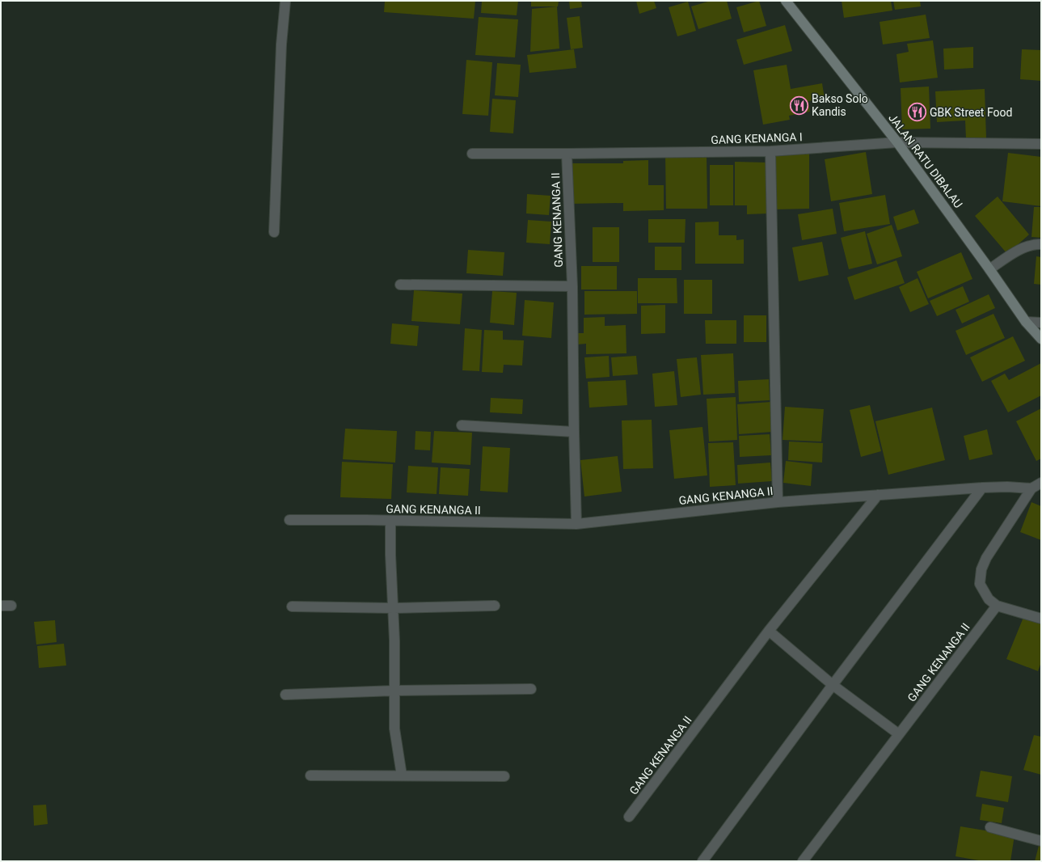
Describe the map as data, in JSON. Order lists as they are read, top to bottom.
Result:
{
  "streets": {
    "main road": ["JALAN RATU DIBALAU"],
    "street": ["GANG KENANGA I", "GANG KENANGA II"]
  },
  "crossings": [
    ["GANG KENANGA I", "JALAN RATU DIBALAU"],
    ["GANG KENANGA I", "GANG KENANGA II"]
  ],
  "places": {
    "restaurant": ["Bakso Solo Kandis", "GBK Street Food"]
  }
}
